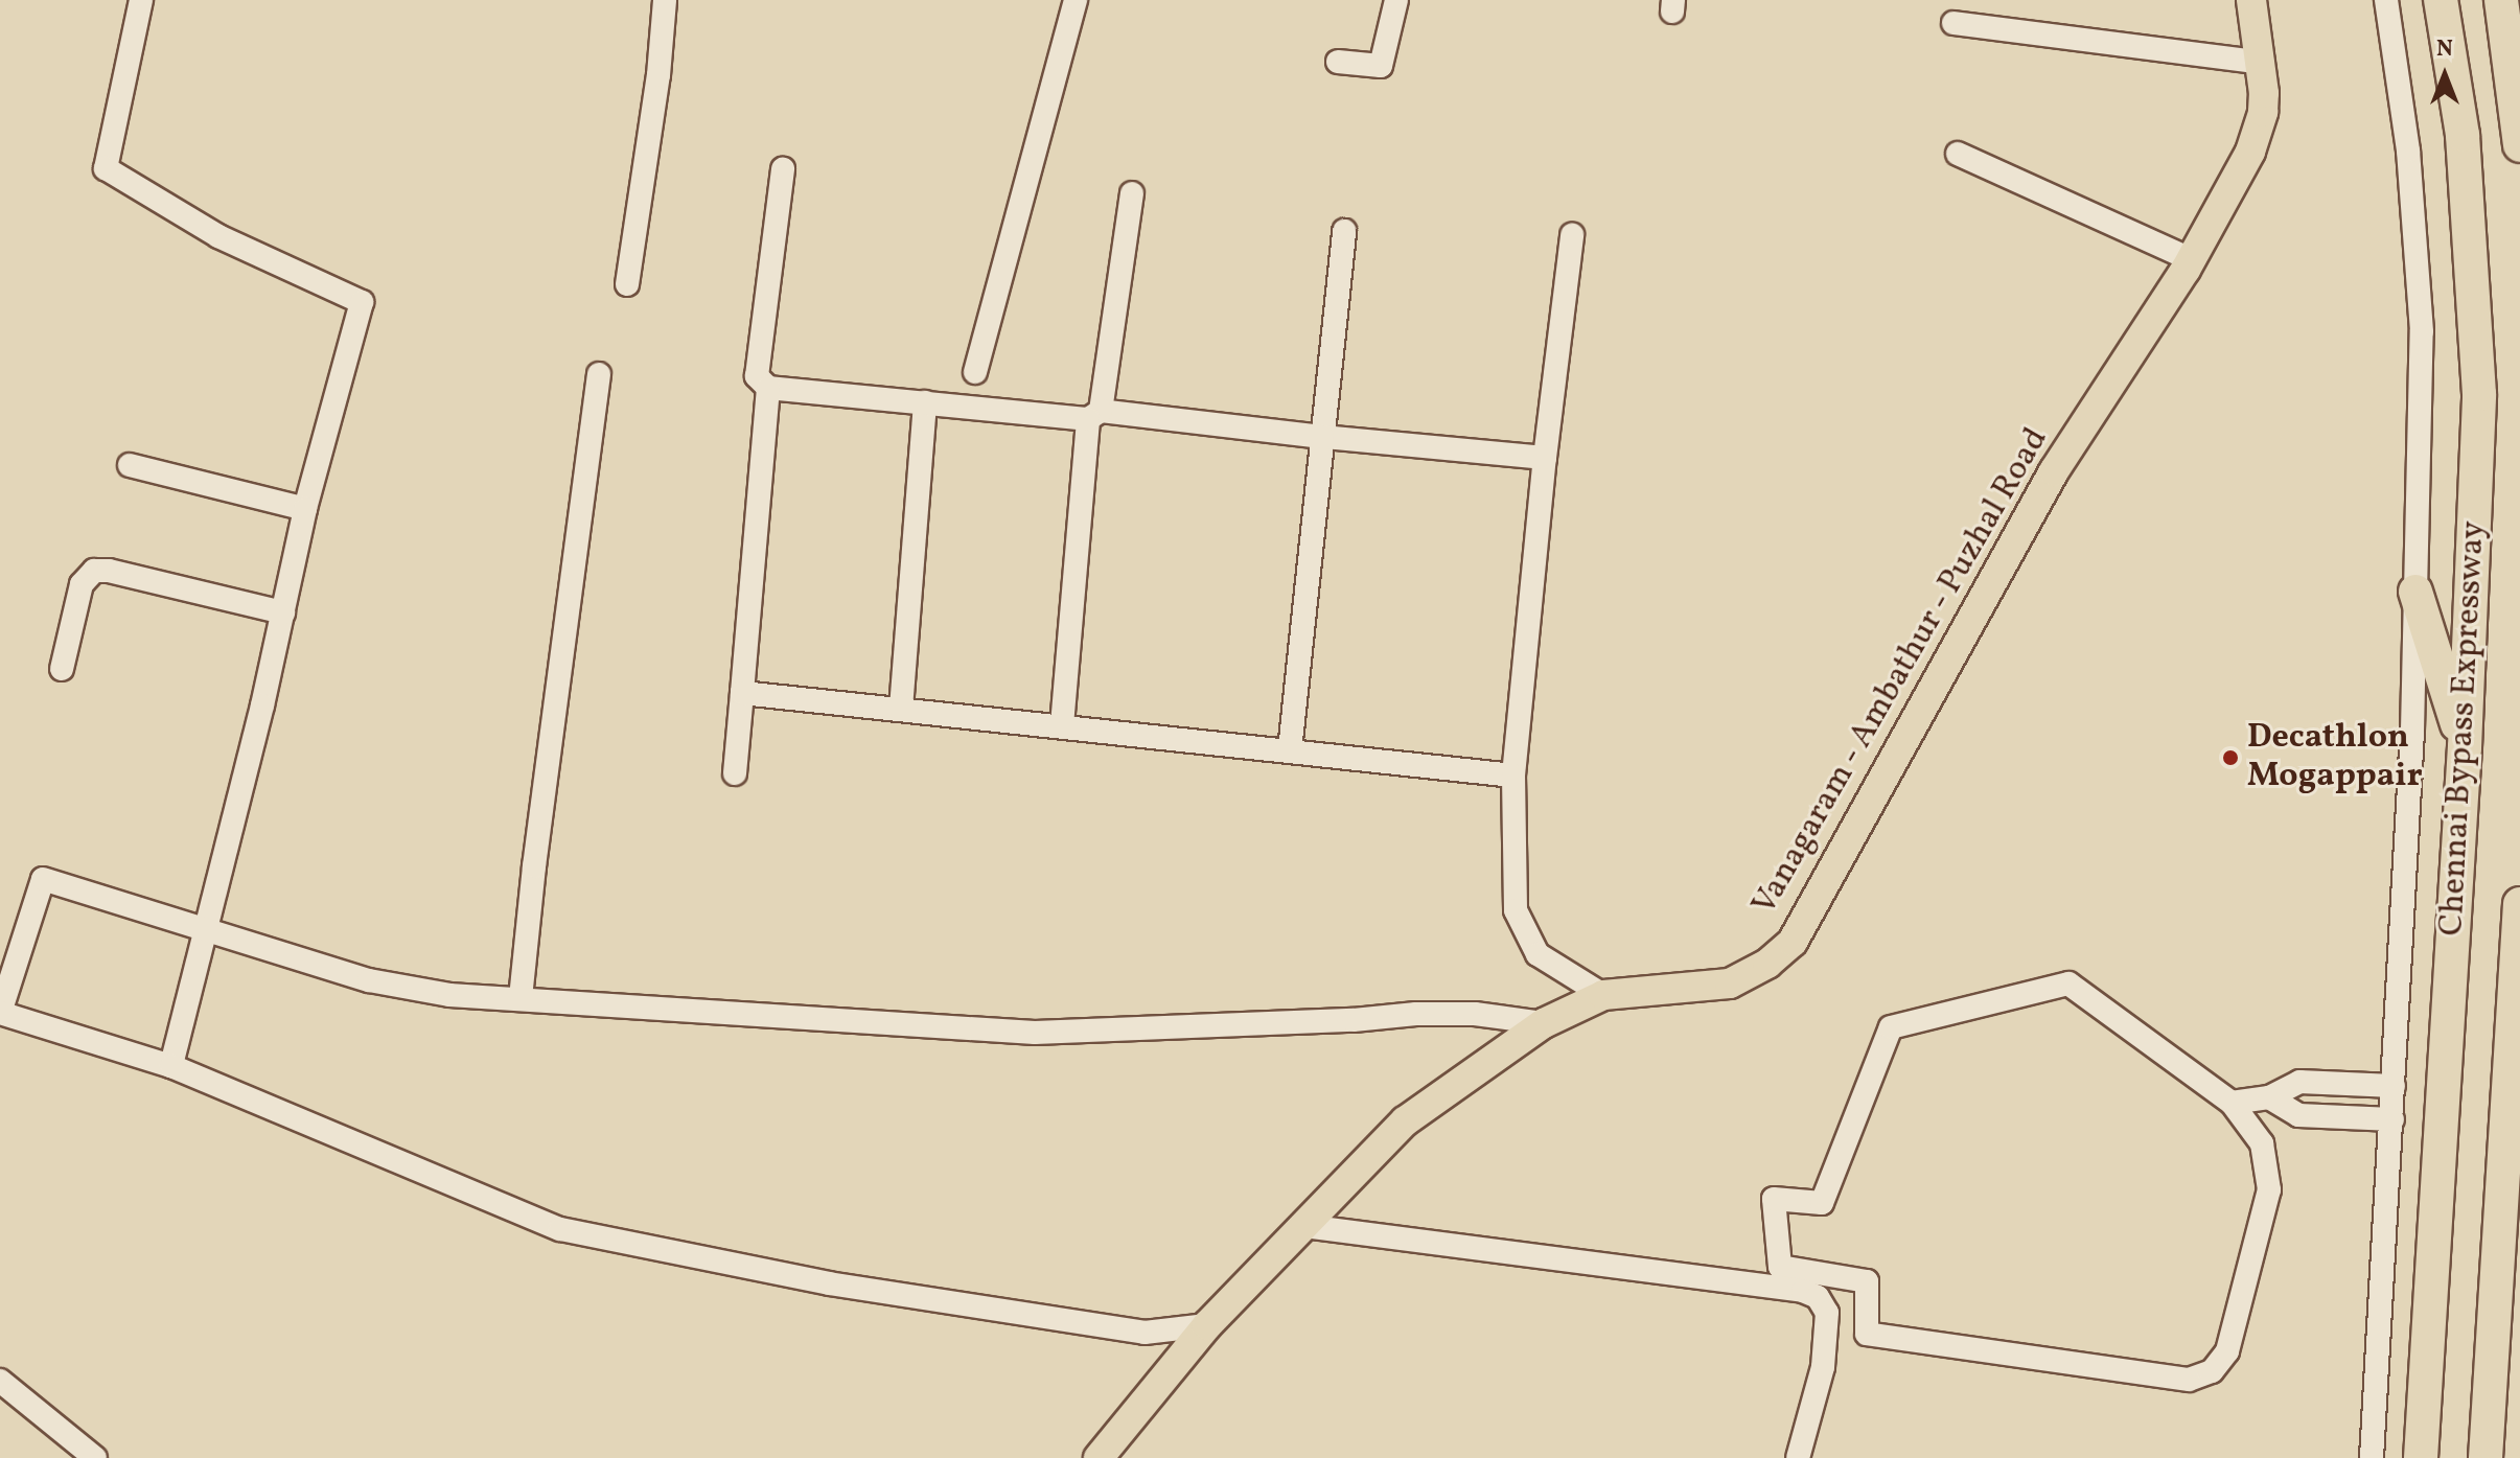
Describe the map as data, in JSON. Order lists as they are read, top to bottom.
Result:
{
  "streets": {
    "highway": ["Chennai Bypass Expressway"],
    "main road": ["Vanagaram - Ambathur - Puzhal Road"]
  },
  "places": ["Decathlon Mogappair"],
  "north": "top"
}
